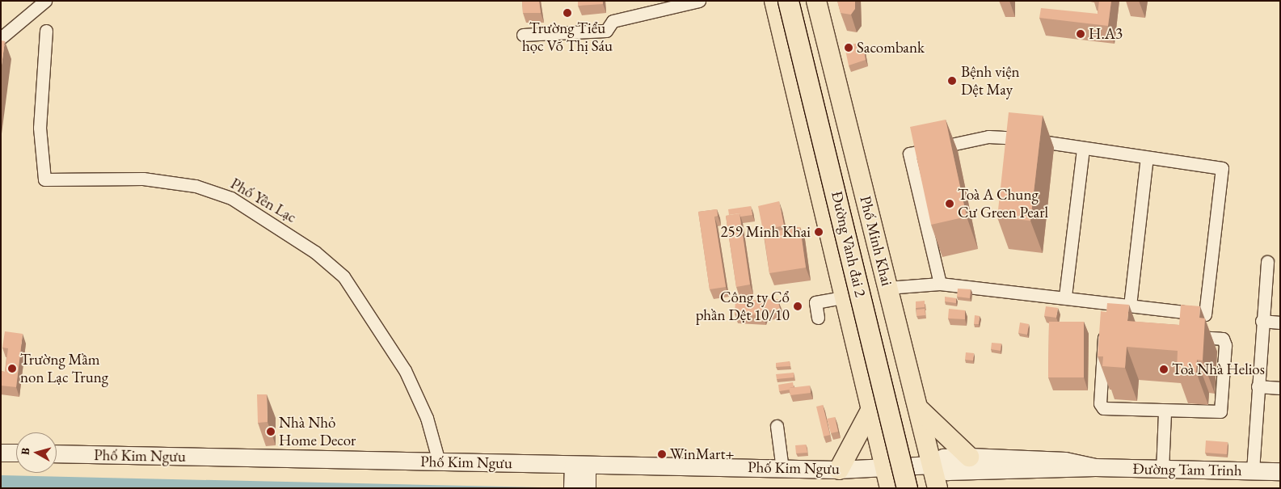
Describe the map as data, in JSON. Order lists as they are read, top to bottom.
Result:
{
  "streets": {
    "highway": ["Đường Vành đai 2"],
    "main road": ["Phố Minh Khai", "Phố Kim Ngưu", "Đường Tam Trinh"],
    "street": ["Phố Yên Lạc"]
  },
  "crossings": [
    ["Phố Yên Lạc", "Phố Kim Ngưu"],
    ["Phố Minh Khai", "Đường Vành đai 2"],
    ["Phố Minh Khai", "Đường Tam Trinh"],
    ["Đường Vành đai 2", "Đường Tam Trinh"],
    ["Phố Kim Ngưu", "Đường Tam Trinh"]
  ],
  "places": [
    "Trường Tiểu học Võ Thị Sáu",
    "H.A3",
    "Sacombank",
    "Bệnh viện Dệt May",
    "Toà A Chung Cư Green Pearl",
    "259 Minh Khai",
    "Công ty Cổ phần Dệt 10/10",
    "Trường Mầm non Lạc Trung",
    "Toà Nhà Helios",
    "Nhà Nhỏ Home Decor",
    "WinMart+"
  ],
  "north": "left"
}
